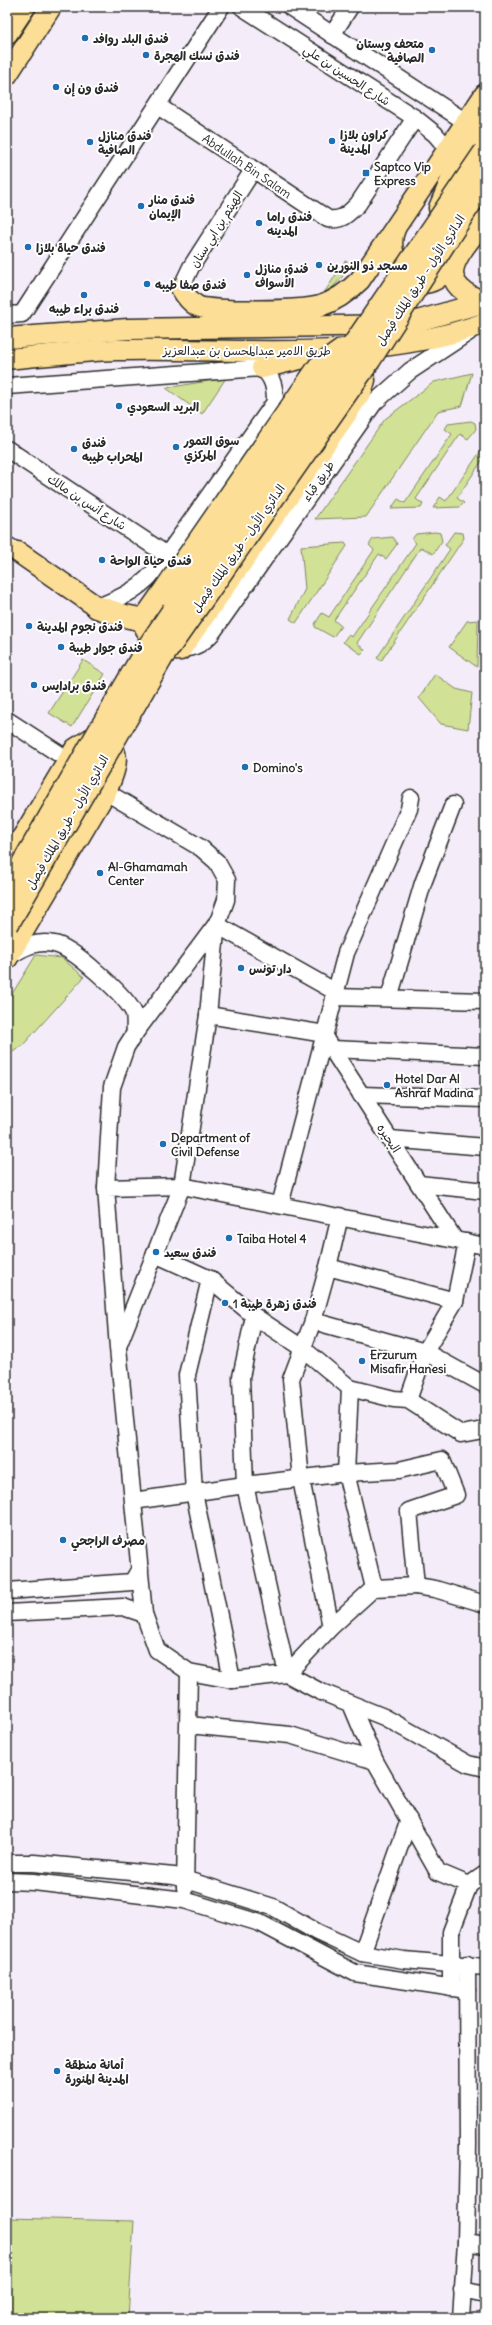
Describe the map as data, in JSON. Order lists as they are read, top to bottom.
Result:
{
  "streets": {
    "highway": ["الدائري الأول - طريق الملك فيصل"],
    "main road": ["طريق الامير عبدالمحسن بن عبدالعزيز"],
    "street": [
      "شارع الحسين بن علي",
      "Abdullah Bin Salam",
      "الهيثم بن ابي سنان",
      "طريق قباء",
      "شارع أنس بن مالك",
      "البحيره"
    ]
  },
  "crossings": [
    ["شارع الحسين بن علي", "Abdullah Bin Salam"],
    ["Abdullah Bin Salam", "الهيثم بن ابي سنان"],
    ["طريق الامير عبدالمحسن بن عبدالعزيز", "طريق قباء"]
  ],
  "places": {
    "other": [
      "فندق البلد روافد",
      "متحف وبستان الصافية",
      "فندق نسك الهجرة",
      "فندق ون إن",
      "كراون بلازا المدينة",
      "فندق منازل الصافية",
      "فندق منار الإيمان",
      "فندق راما المدينه",
      "فندق حیاة بلازا",
      "مسجد ذو النورين",
      "فندق منازل الأسواف",
      "فندق صفا طيبه",
      "فندق براء طيبه",
      "البريد السعودي",
      "سوق التمور المركزي",
      "فندق المحراب طيبه",
      "فندق حياة الواحة",
      "فندق نجوم المدينة",
      "فندق جوار طيبة",
      "فندق برادايس",
      "Domino's",
      "Al-Ghamamah Center",
      "دار تونس",
      "Hotel Dar Al Ashraf Madina",
      "Department of Civil Defense",
      "Taiba Hotel 4",
      "فندق سعيد",
      "فندق زهرة طيبة 1",
      "Erzurum Misafir Hanesi",
      "مصرف الراجحي",
      "أمانة منطقة المدينة المنورة"
    ],
    "transit": ["Saptco Vip Express"]
  }
}
